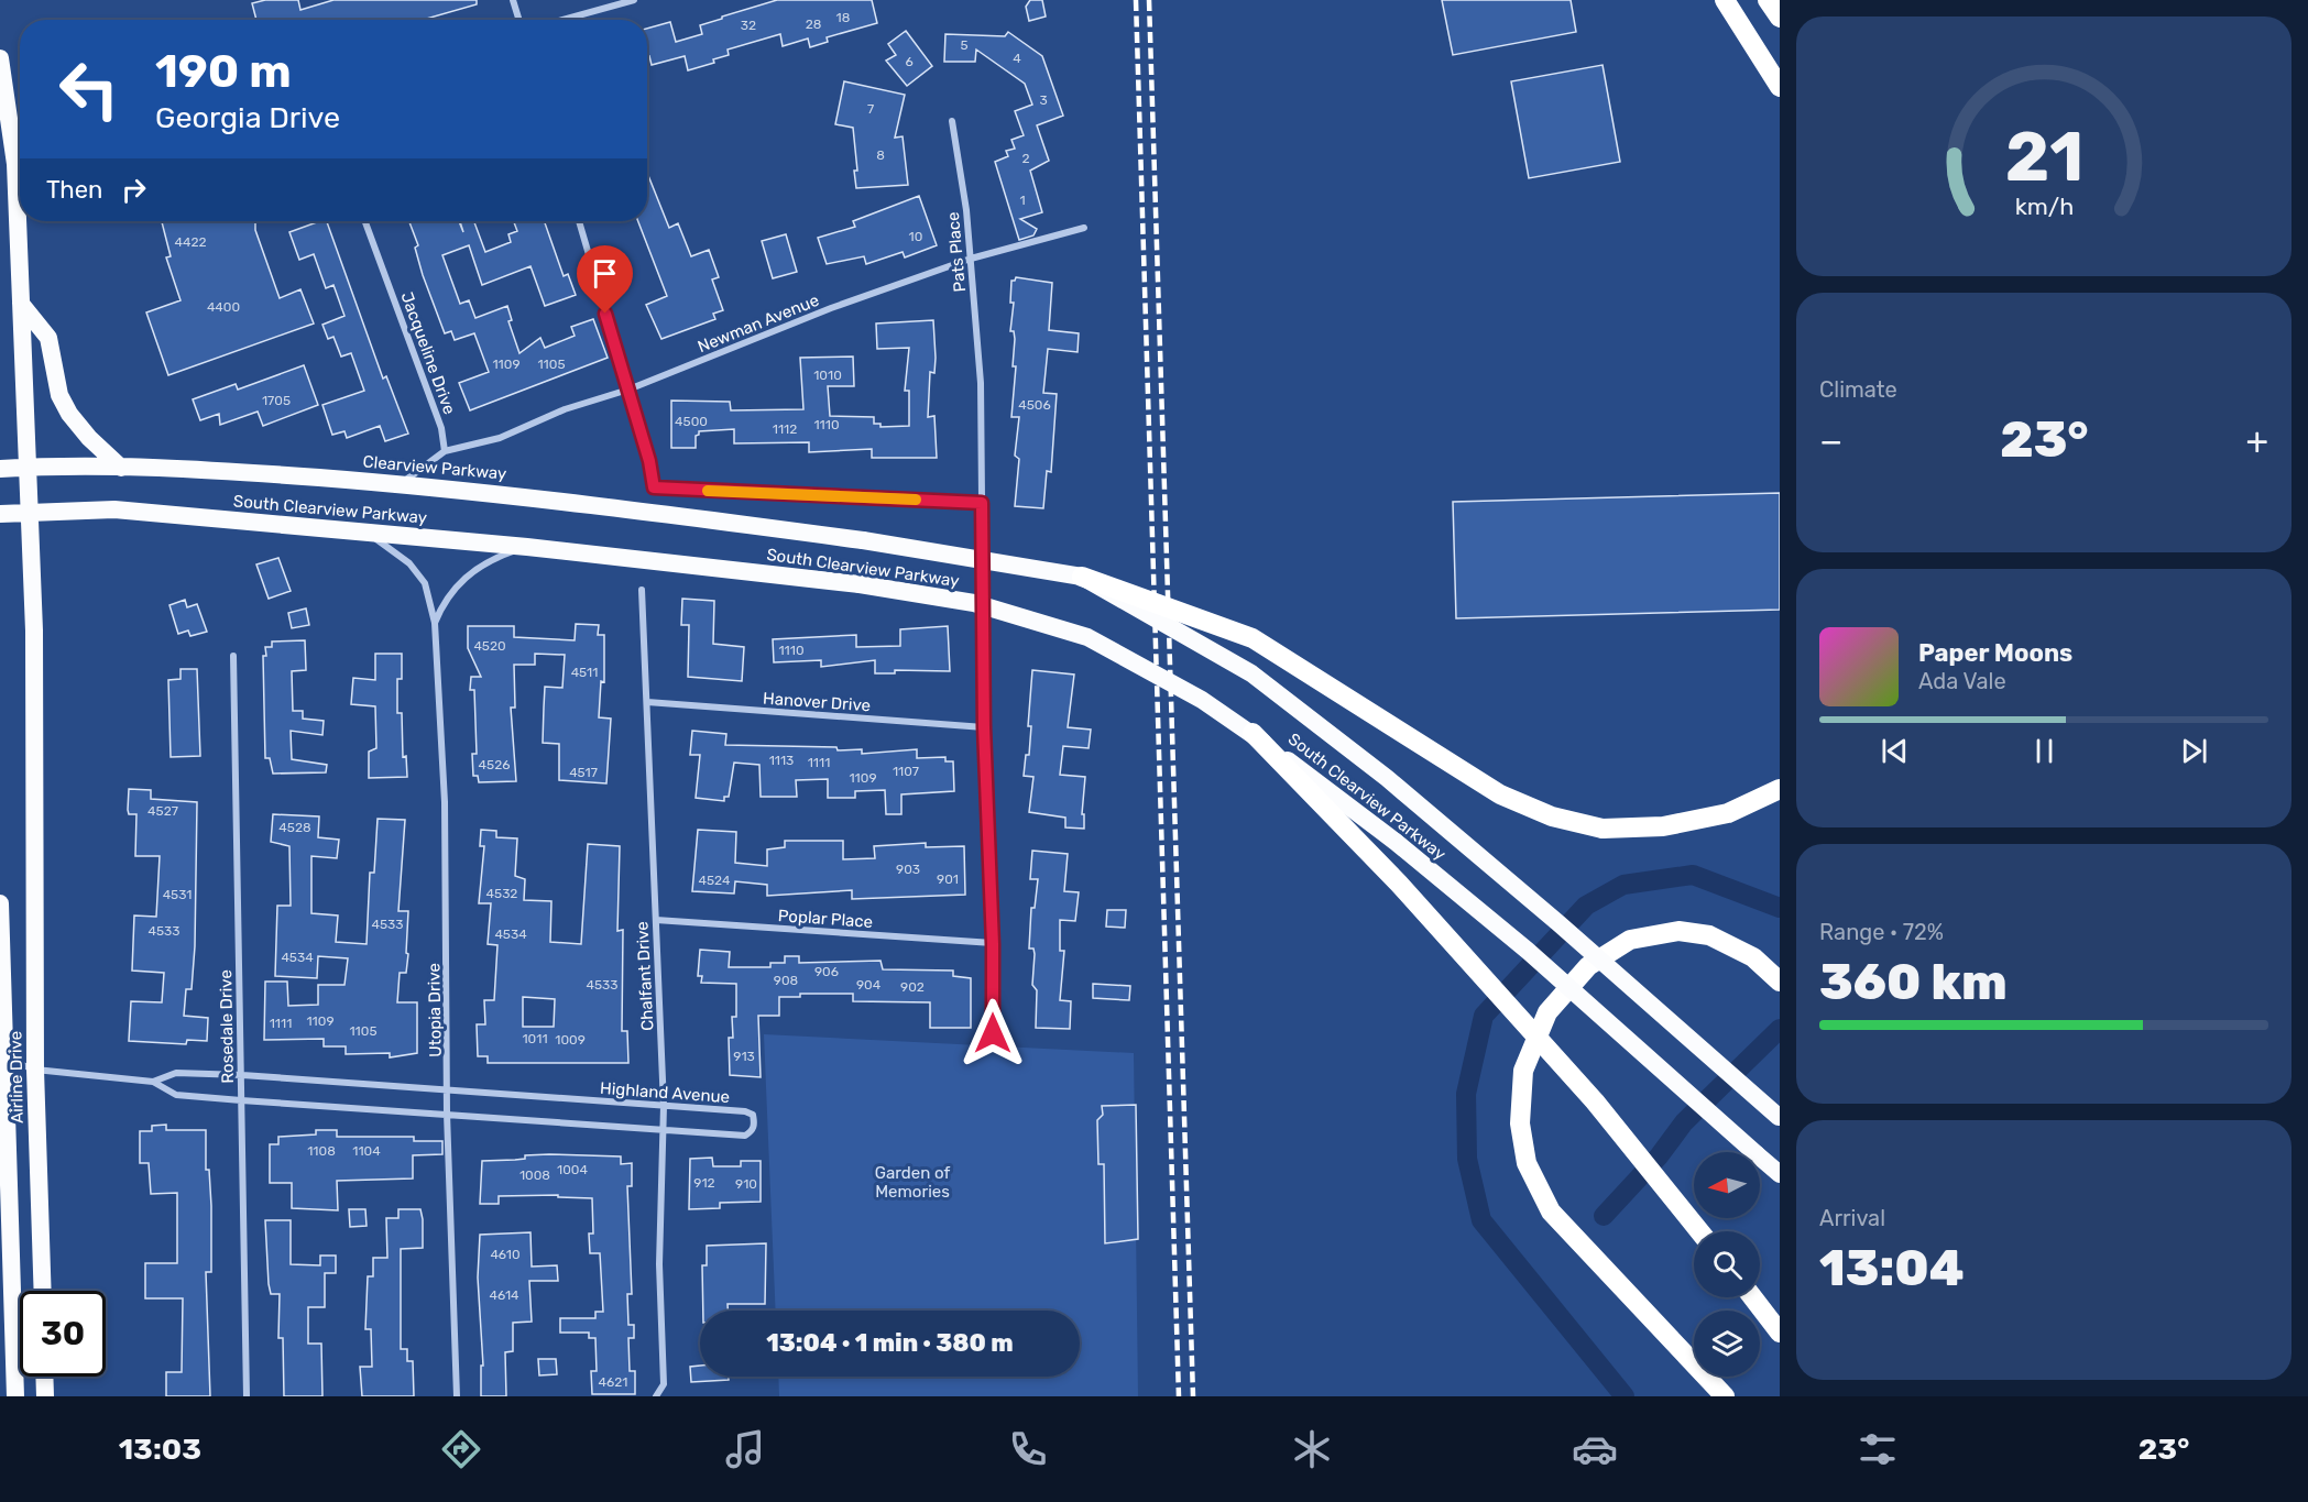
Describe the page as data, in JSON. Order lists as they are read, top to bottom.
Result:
{
  "streets": {
    "highway": ["Clearview Parkway", "South Clearview Parkway", "Airline Drive"],
    "street": [
      "Pats Place",
      "Newman Avenue",
      "Jacqueline Drive",
      "Hanover Drive",
      "Poplar Place",
      "Chalfant Drive",
      "Utopia Drive",
      "Rosedale Drive",
      "Highland Avenue"
    ]
  },
  "crossings": [
    ["Pats Place", "Newman Avenue"],
    ["Pats Place", "Hanover Drive"],
    ["Pats Place", "Poplar Place"],
    ["Newman Avenue", "Jacqueline Drive"],
    ["Clearview Parkway", "South Clearview Parkway"],
    ["Clearview Parkway", "Airline Drive"],
    ["South Clearview Parkway", "Utopia Drive"],
    ["South Clearview Parkway", "Airline Drive"],
    ["Hanover Drive", "Chalfant Drive"],
    ["Poplar Place", "Chalfant Drive"],
    ["Chalfant Drive", "Highland Avenue"],
    ["Utopia Drive", "Highland Avenue"],
    ["Rosedale Drive", "Highland Avenue"],
    ["Airline Drive", "Highland Avenue"]
  ],
  "parks": ["Garden of Memories"],
  "house_numbers": [
    "18",
    "28",
    "32",
    "5",
    "4",
    "6",
    "3",
    "7",
    "8",
    "2",
    "1",
    "10",
    "4422",
    "4400",
    "1109",
    "1105",
    "1010",
    "1705",
    "4506",
    "4500",
    "1110",
    "1112",
    "4520",
    "1110",
    "4511",
    "1113",
    "1111",
    "4526",
    "1107",
    "4517",
    "1109",
    "4527",
    "4528",
    "903",
    "901",
    "4524",
    "4532",
    "4531",
    "4533",
    "4533",
    "4534",
    "4534",
    "906",
    "908",
    "4533",
    "904",
    "902",
    "1109",
    "1111",
    "1105",
    "1011",
    "1009",
    "913",
    "1108",
    "1104",
    "1004",
    "1008",
    "912",
    "910",
    "4610",
    "4614",
    "4621"
  ],
  "north": "left",
  "page": {
    "turn": ["190 m", "Georgia Drive"],
    "then": "Then",
    "tile": [
      "Climate",
      ["Range · 72%", "360 km"],
      ["Arrival", "13:04"]
    ],
    "heat": ["−", "23°", "+"],
    "song": ["Paper Moons", "Ada Vale"],
    "limit": "30",
    "trip": "13:04 · 1 min · 380 m",
    "tabs": ["13:03", "23°"],
    "gauge": ["21", "km/h"]
  }
}
